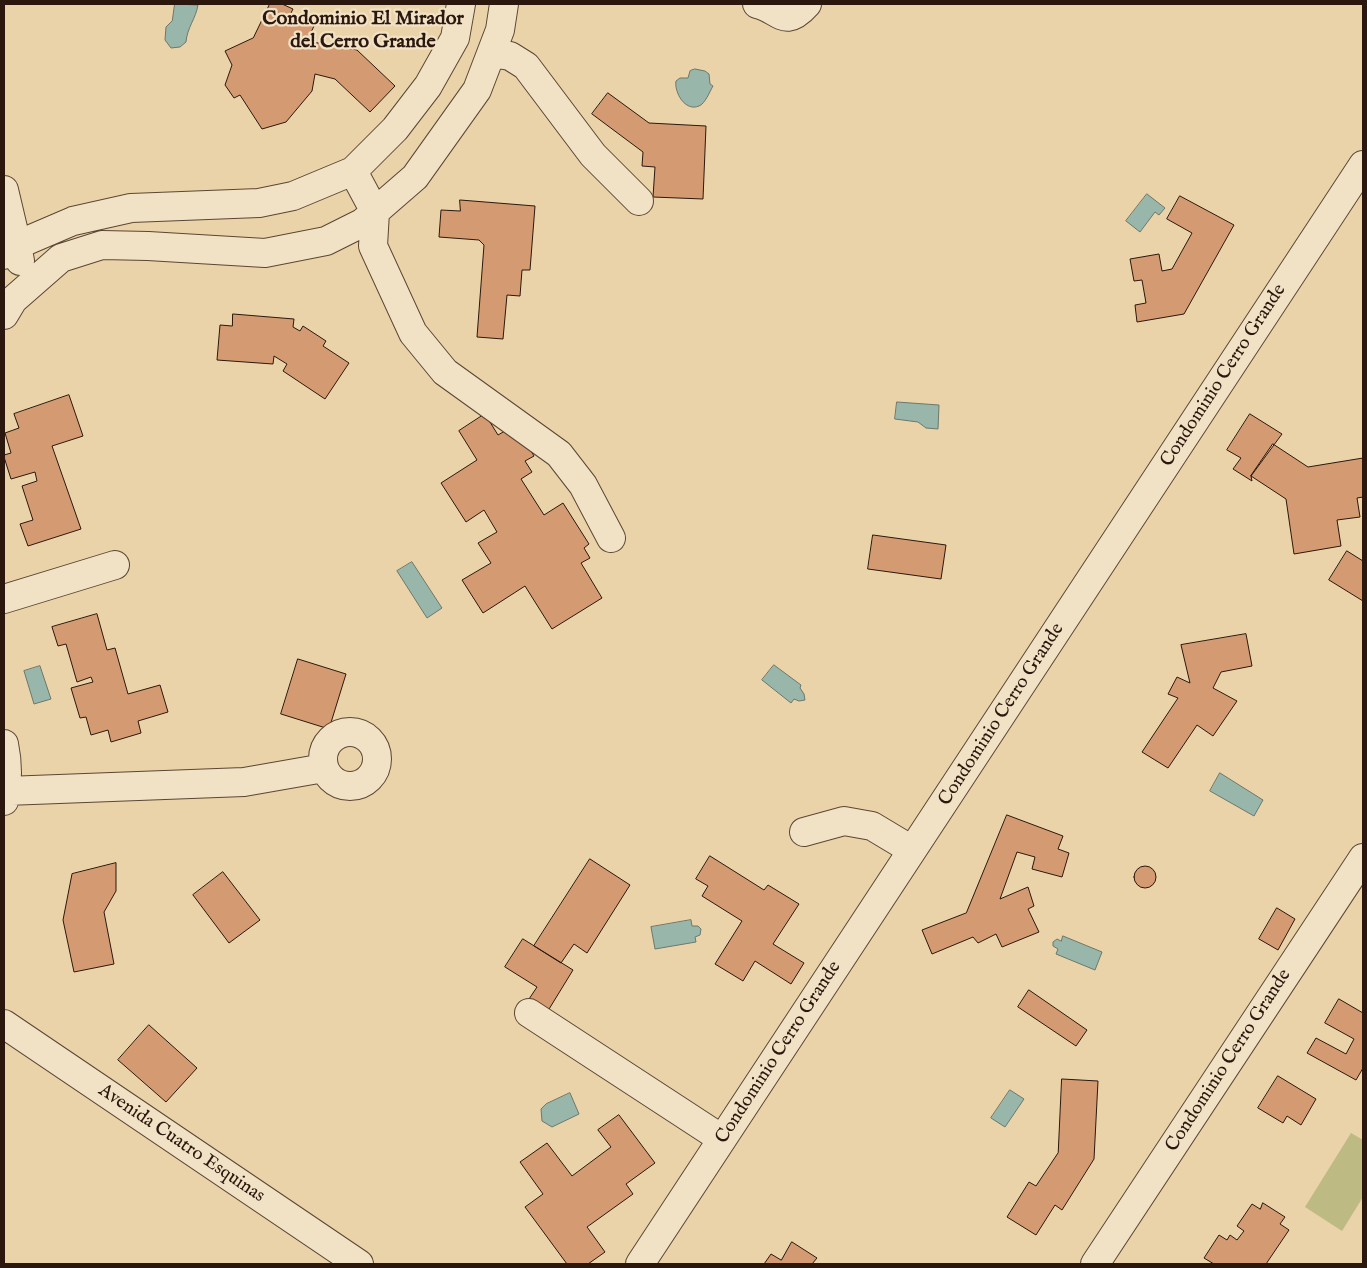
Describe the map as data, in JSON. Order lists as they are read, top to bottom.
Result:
{
  "streets": {
    "street": ["Condominio Cerro Grande", "Avenida Cuatro Esquinas"]
  },
  "districts": ["Condominio El Mirador del Cerro Grande"]
}
